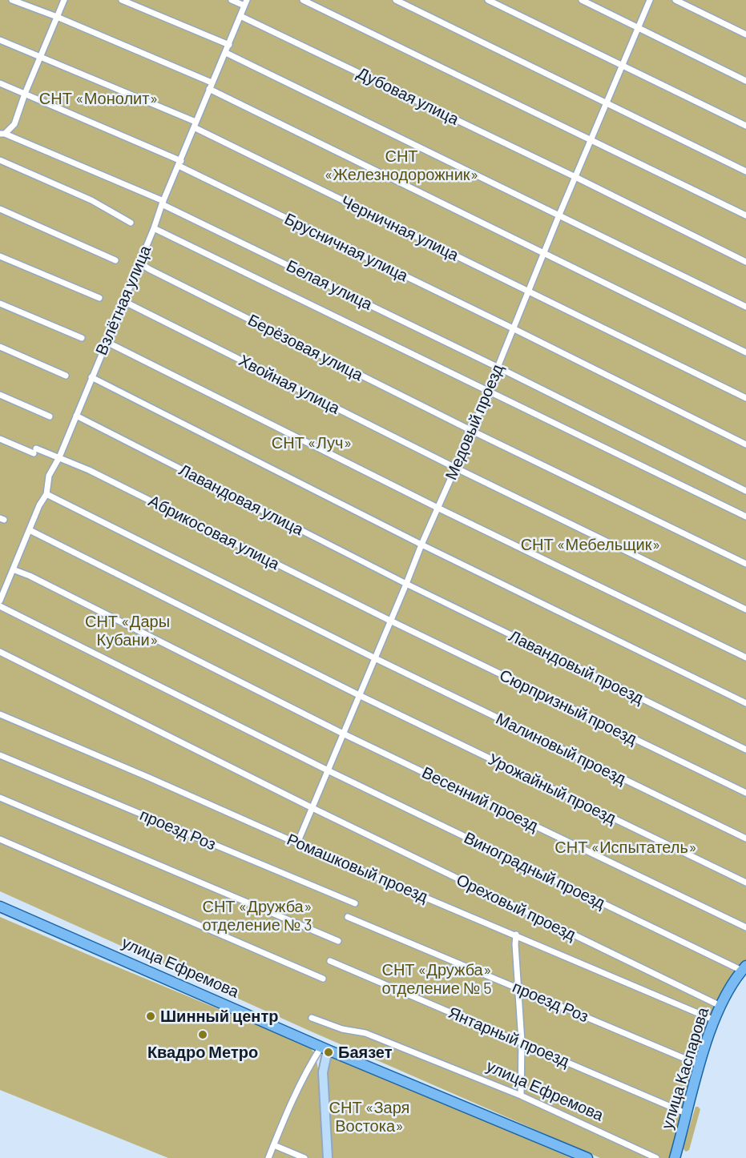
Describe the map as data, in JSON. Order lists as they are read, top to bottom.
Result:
{
  "streets": {
    "main road": ["улица Ефремова", "улица Каспарова"],
    "street": [
      "Дубовая улица",
      "Черничная улица",
      "Брусничная улица",
      "Белая улица",
      "Взлётная улица",
      "Берёзовая улица",
      "Хвойная улица",
      "Медовый проезд",
      "Лавандовая улица",
      "Абрикосовая улица",
      "Лавандовый проезд",
      "Сюрпризный проезд",
      "Малиновый проезд",
      "Урожайный проезд",
      "Весенний проезд",
      "проезд Роз",
      "Ромашковый проезд",
      "Виноградный проезд",
      "Ореховый проезд",
      "Янтарный проезд"
    ]
  },
  "crossings": [
    ["Дубовая улица", "Взлётная улица"],
    ["Дубовая улица", "Медовый проезд"],
    ["Черничная улица", "Взлётная улица"],
    ["Черничная улица", "Медовый проезд"],
    ["Брусничная улица", "Взлётная улица"],
    ["Брусничная улица", "Медовый проезд"],
    ["Белая улица", "Взлётная улица"],
    ["Белая улица", "Медовый проезд"],
    ["Взлётная улица", "Берёзовая улица"],
    ["Взлётная улица", "Хвойная улица"],
    ["Взлётная улица", "Лавандовая улица"],
    ["Взлётная улица", "Абрикосовая улица"],
    ["Взлётная улица", "Малиновый проезд"],
    ["Взлётная улица", "Урожайный проезд"],
    ["Взлётная улица", "Весенний проезд"],
    ["Берёзовая улица", "Медовый проезд"],
    ["Хвойная улица", "Медовый проезд"],
    ["Медовый проезд", "Лавандовая улица"],
    ["Медовый проезд", "Абрикосовая улица"],
    ["Медовый проезд", "Лавандовый проезд"],
    ["Медовый проезд", "Сюрпризный проезд"],
    ["Медовый проезд", "Малиновый проезд"],
    ["Медовый проезд", "Урожайный проезд"],
    ["Медовый проезд", "Весенний проезд"],
    ["Медовый проезд", "Ромашковый проезд"],
    ["Медовый проезд", "Виноградный проезд"],
    ["Медовый проезд", "Ореховый проезд"],
    ["Лавандовая улица", "Лавандовый проезд"],
    ["Абрикосовая улица", "Сюрпризный проезд"],
    ["проезд Роз", "улица Каспарова"],
    ["Ромашковый проезд", "улица Каспарова"],
    ["Виноградный проезд", "улица Каспарова"],
    ["Ореховый проезд", "улица Каспарова"],
    ["Янтарный проезд", "улица Каспарова"]
  ],
  "parks": [
    "СНТ «Монолит»",
    "СНТ «Железнодорожник»",
    "СНТ «Луч»",
    "СНТ «Мебельщик»",
    "СНТ «Дары Кубани»",
    "СНТ «Испытатель»",
    "СНТ «Дружба» отделение № 3",
    "СНТ «Дружба» отделение № 5",
    "СНТ «Заря Востока»"
  ],
  "places": ["Шинный центр", "Квадро Метро", "Баязет"]
}
